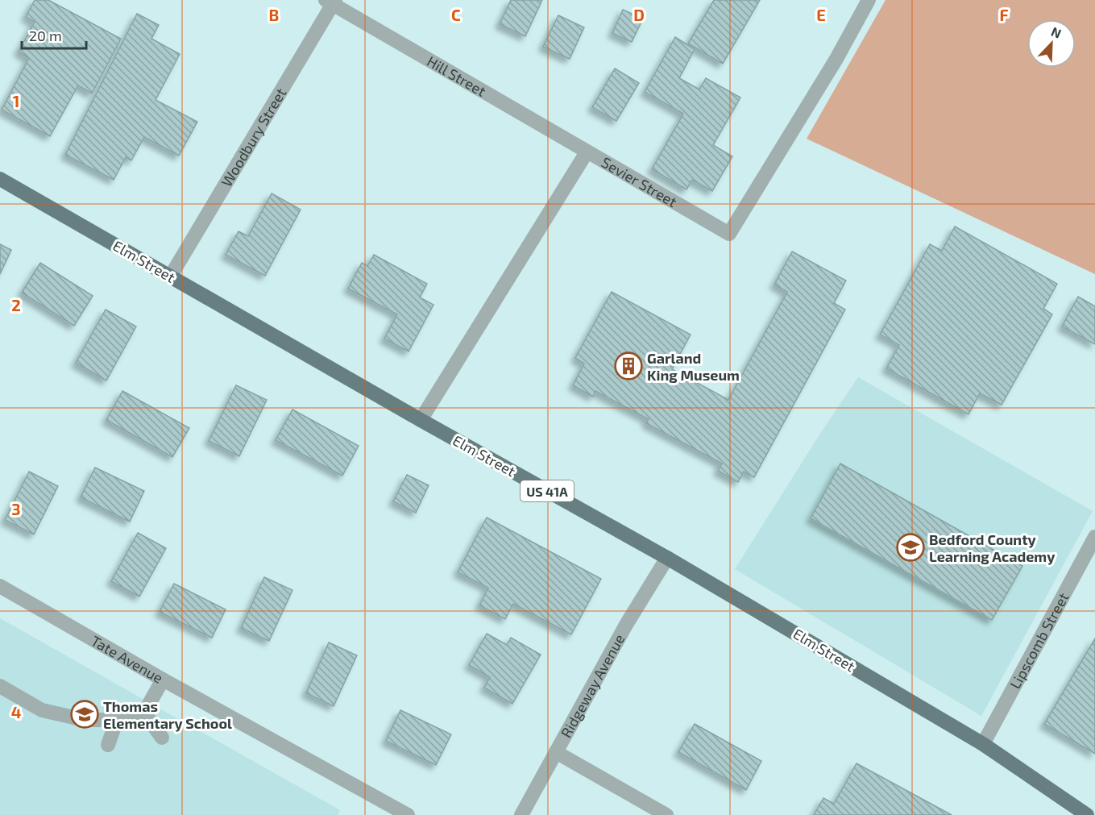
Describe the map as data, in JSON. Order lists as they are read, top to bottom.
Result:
{
  "streets": {
    "main road": ["Elm Street", "US 41A"],
    "street": [
      "Hill Street",
      "Woodbury Street",
      "Sevier Street",
      "Lipscomb Street",
      "Tate Avenue",
      "Ridgeway Avenue"
    ]
  },
  "crossings": [
    ["Hill Street", "Woodbury Street"],
    ["Hill Street", "Sevier Street"],
    ["Woodbury Street", "Elm Street"],
    ["Sevier Street", "Elm Street"],
    ["Elm Street", "Lipscomb Street"],
    ["Elm Street", "Ridgeway Avenue"]
  ],
  "places": {
    "building": ["Garland King Museum"],
    "school or university": ["Bedford County Learning Academy", "Thomas Elementary School"]
  },
  "scale_bar": "20 m",
  "north": "top right",
  "grid": {
    "columns": [
      "B",
      "C",
      "D",
      "E",
      "F"
    ],
    "rows": [
      "1",
      "2",
      "3",
      "4"
    ]
  }
}
